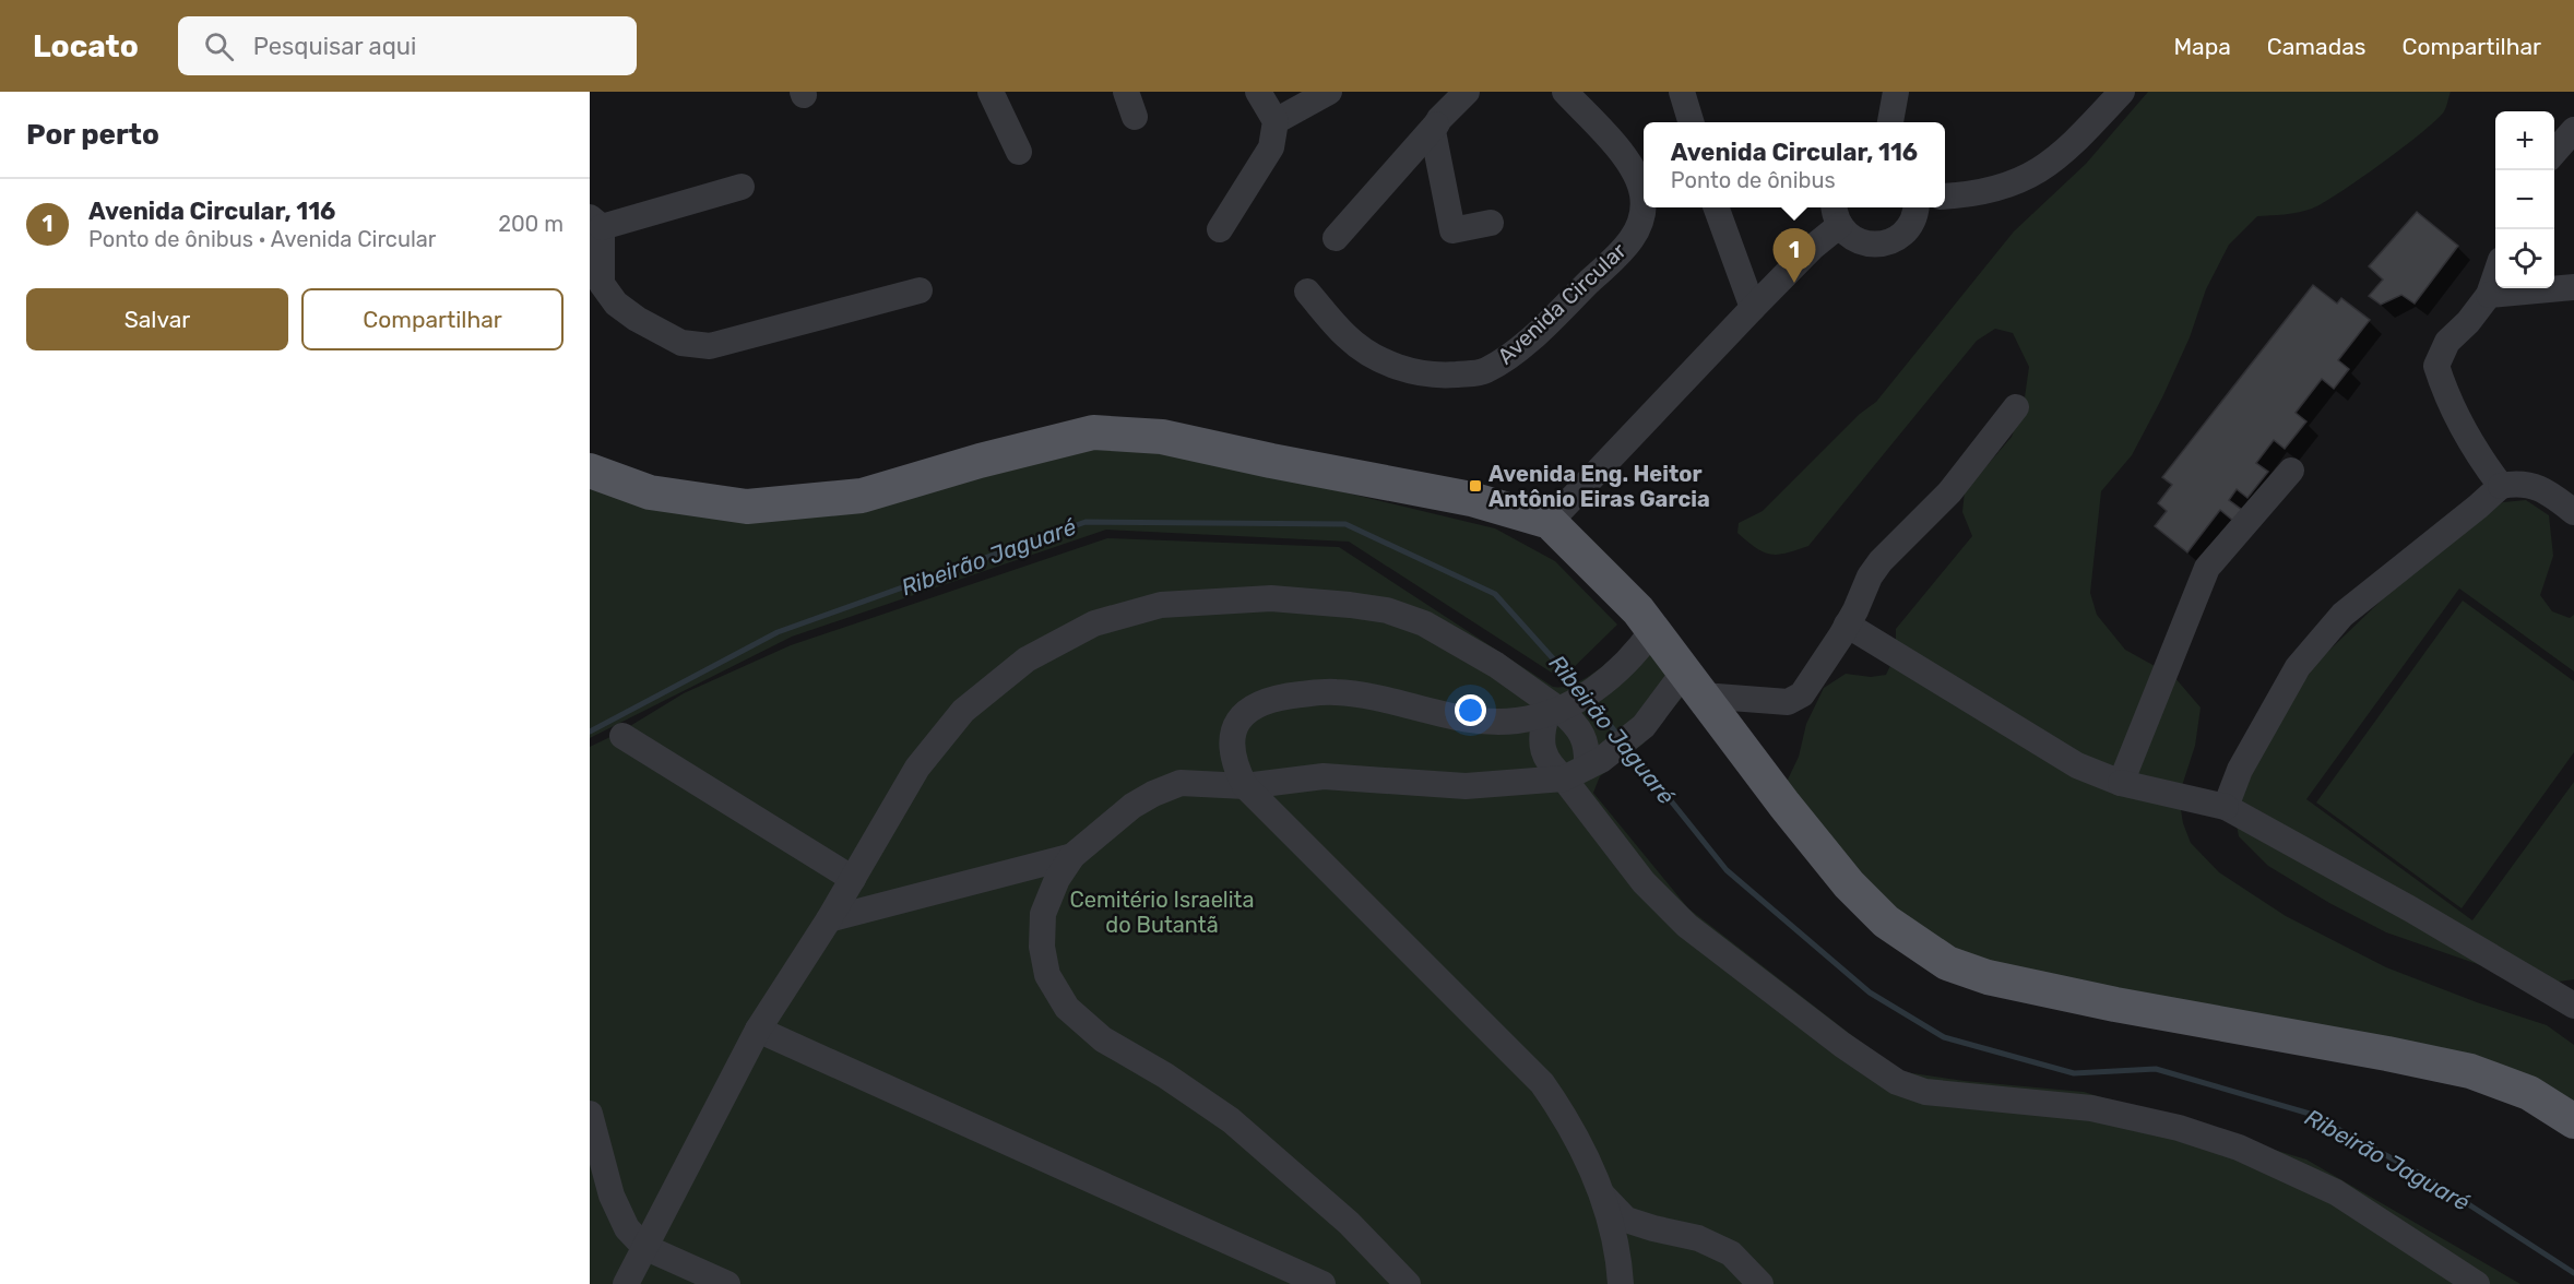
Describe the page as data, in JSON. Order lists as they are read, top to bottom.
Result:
{
  "streets": {
    "street": ["Avenida Circular"]
  },
  "water": ["Ribeirão Jaguaré"],
  "parks": ["Cemitério Israelita do Butantã"],
  "places": {
    "transit": ["Avenida Eng. Heitor Antônio Eiras Garcia"]
  },
  "page": {
    "header": "Locato",
    "search": "Pesquisar aqui",
    "nav": ["Mapa", "Camadas", "Compartilhar"],
    "heading": "Por perto",
    "map_buttons": ["+", "−"],
    "popup": ["Avenida Circular, 116", "Ponto de ônibus"],
    "list": [
      {
        "mark": "1",
        "name": "Avenida Circular, 116",
        "note": "Ponto de ônibus · Avenida Circular",
        "value": "200 m"
      }
    ],
    "pins": "1",
    "buttons": ["Salvar", "Compartilhar"]
  }
}
